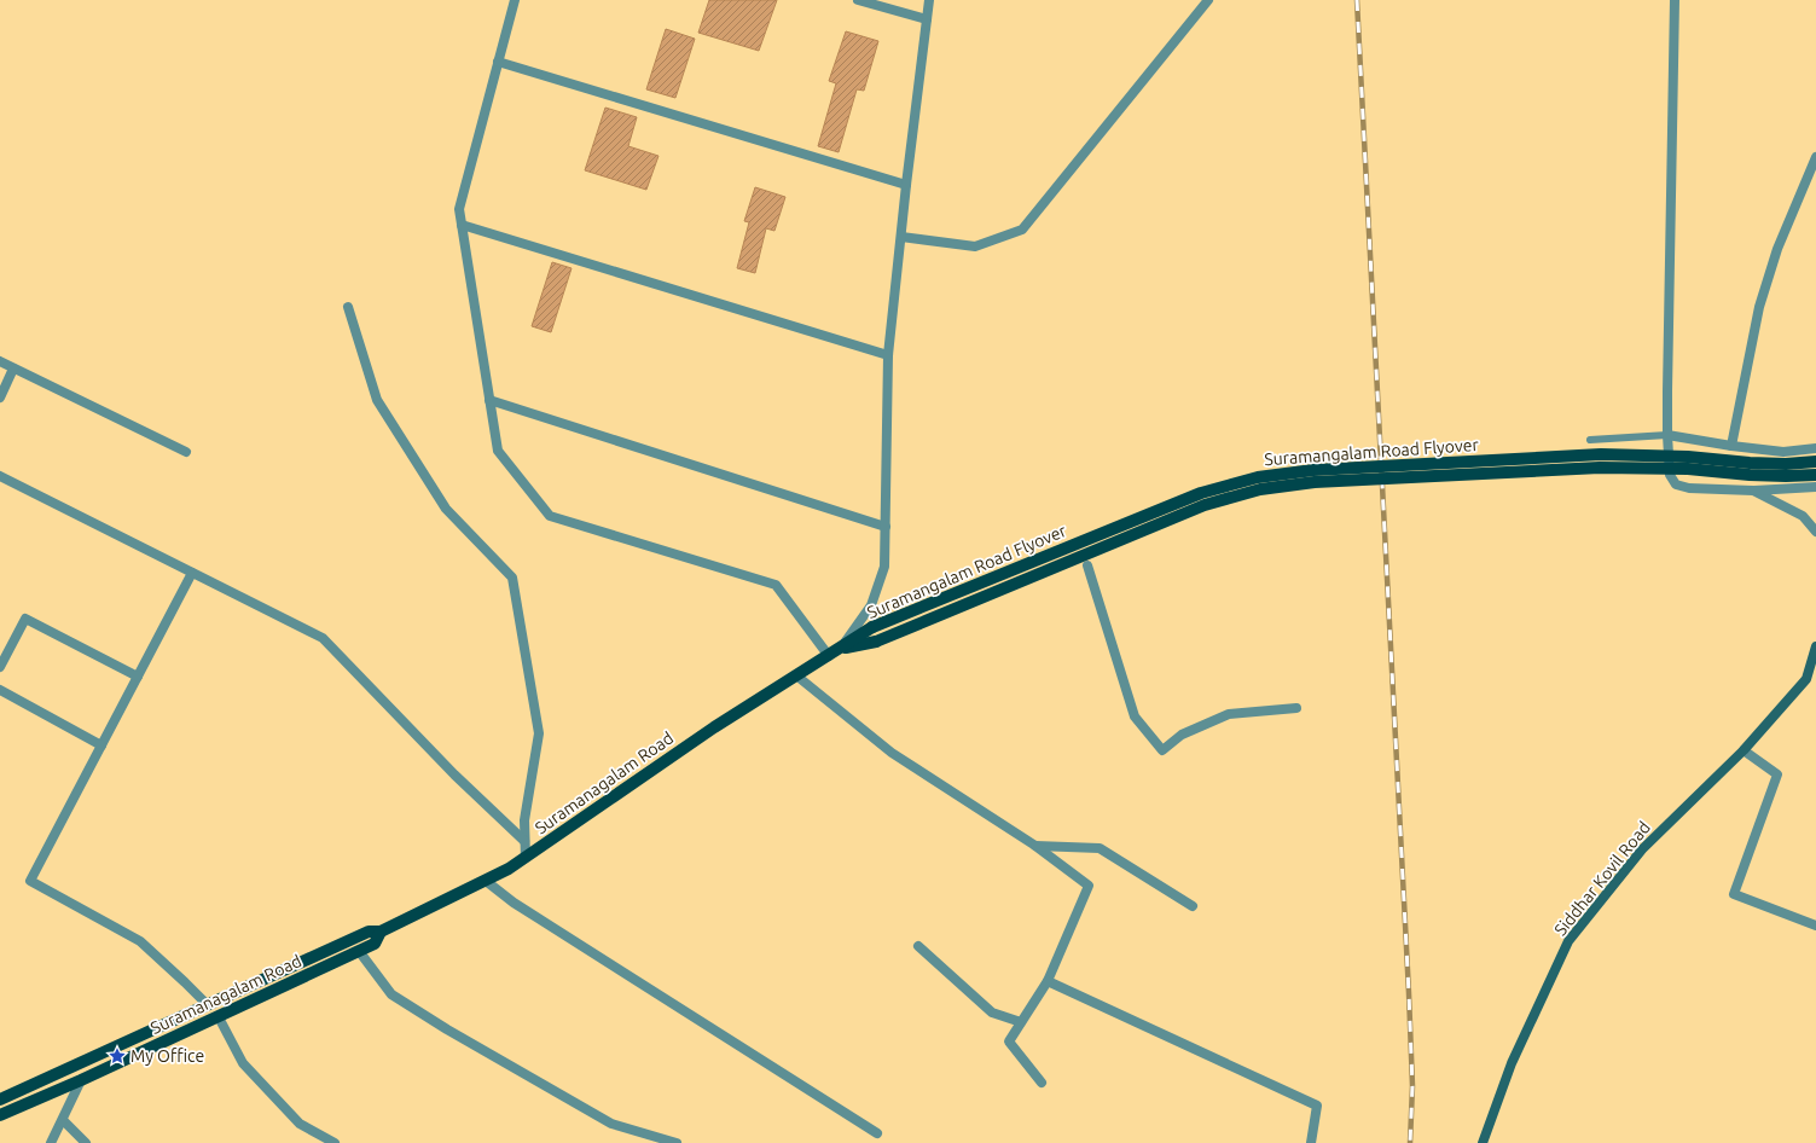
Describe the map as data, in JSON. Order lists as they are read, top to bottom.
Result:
{
  "streets": {
    "main road": ["Suramangalam Road Flyover", "Suramanagalam Road", "Siddhar Kovil Road"]
  },
  "crossings": [
    ["Suramangalam Road Flyover", "Suramanagalam Road"]
  ],
  "places": {
    "place": ["My Office"]
  }
}
